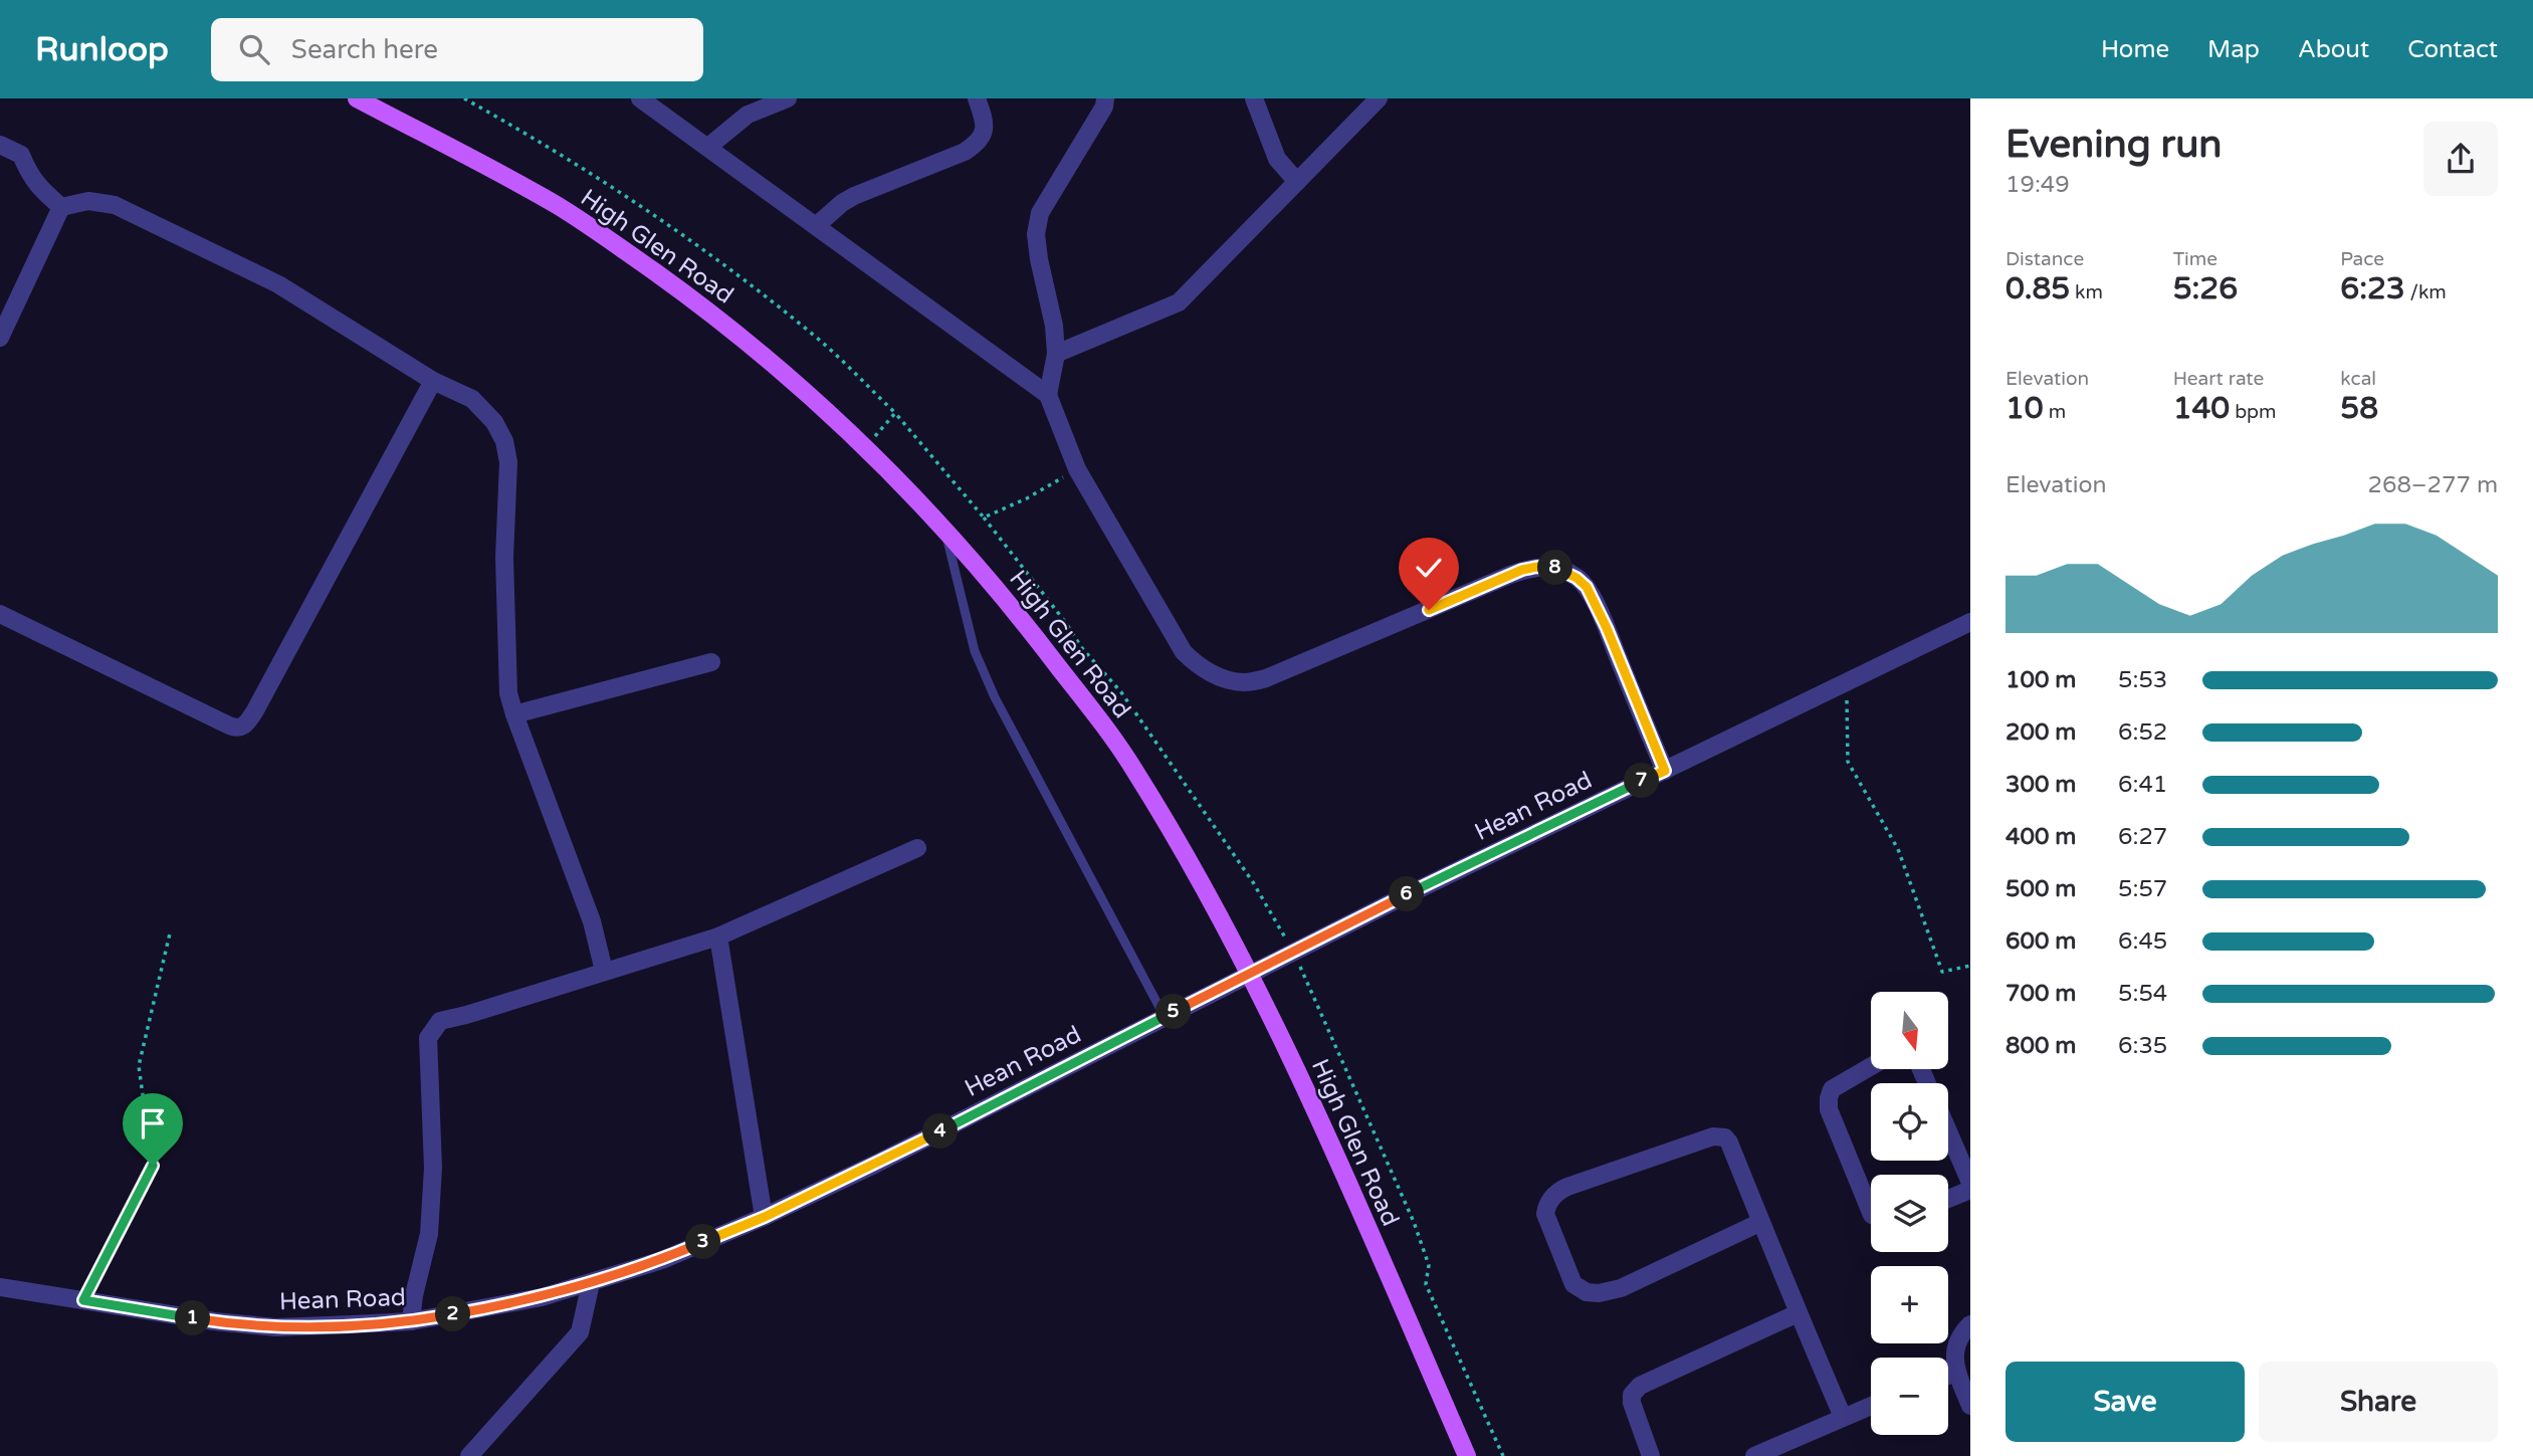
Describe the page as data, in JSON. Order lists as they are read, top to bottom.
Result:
{
  "streets": {
    "main road": ["High Glen Road"],
    "street": ["Hean Road"]
  },
  "crossings": [
    ["High Glen Road", "Hean Road"]
  ],
  "north": "bottom",
  "page": {
    "header": "Runloop",
    "search": "Search here",
    "nav": [
      "Home",
      "Map",
      "About",
      "Contact"
    ],
    "heading": ["Evening run", "19:49"],
    "stats": [
      ["Distance", "0.85 km"],
      ["Time", "5:26"],
      ["Pace", "6:23 /km"],
      ["Elevation", "10 m"],
      ["Heart rate", "140 bpm"],
      ["kcal", "58"]
    ],
    "chart": ["Elevation", "268–277 m"],
    "pins": [
      "8",
      "7",
      "6",
      "5",
      "4",
      "3",
      "2",
      "1"
    ],
    "list": [
      {
        "name": "100 m",
        "note": "5:53"
      },
      {
        "name": "200 m",
        "note": "6:52"
      },
      {
        "name": "300 m",
        "note": "6:41"
      },
      {
        "name": "400 m",
        "note": "6:27"
      },
      {
        "name": "500 m",
        "note": "5:57"
      },
      {
        "name": "600 m",
        "note": "6:45"
      },
      {
        "name": "700 m",
        "note": "5:54"
      },
      {
        "name": "800 m",
        "note": "6:35"
      }
    ],
    "map_buttons": ["+", "−"],
    "buttons": ["Save", "Share"]
  }
}
